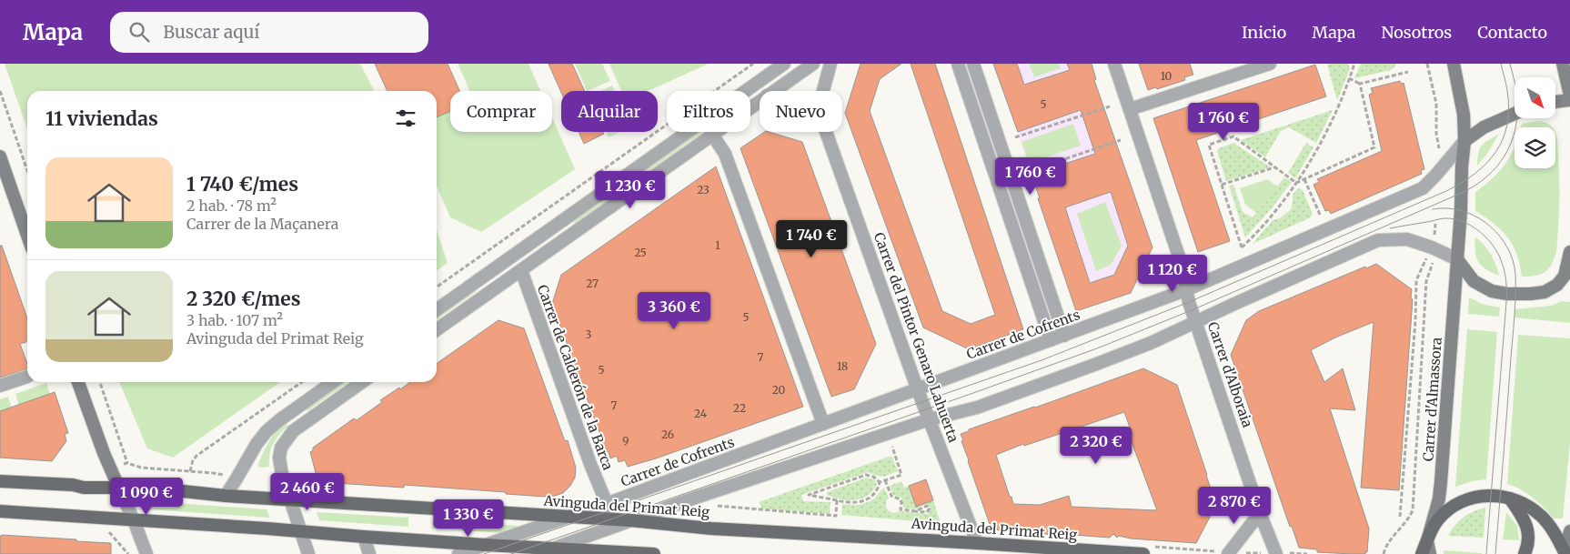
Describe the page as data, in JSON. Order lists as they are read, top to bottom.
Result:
{
  "streets": {
    "main road": ["Carrer d'Almassora", "Avinguda del Primat Reig"],
    "street": [
      "Carrer de Cofrents",
      "Carrer del Pintor Genaro Lahuerta",
      "Carrer d'Alboraia",
      "Carrer de Calderón de la Barca"
    ]
  },
  "crossings": [
    ["Carrer de Cofrents", "Carrer del Pintor Genaro Lahuerta"],
    ["Carrer de Cofrents", "Carrer d'Alboraia"],
    ["Carrer de Cofrents", "Carrer de Calderón de la Barca"],
    ["Carrer de Cofrents", "Carrer d'Almassora"],
    ["Carrer de Cofrents", "Avinguda del Primat Reig"],
    ["Carrer del Pintor Genaro Lahuerta", "Avinguda del Primat Reig"],
    ["Carrer de Calderón de la Barca", "Avinguda del Primat Reig"]
  ],
  "house_numbers": [
    "10",
    "5",
    "23",
    "1",
    "25",
    "27",
    "5",
    "3",
    "7",
    "18",
    "5",
    "20",
    "7",
    "22",
    "24",
    "26",
    "9"
  ],
  "north": "bottom right",
  "page": {
    "header": "Mapa",
    "search": "Buscar aquí",
    "nav": [
      "Inicio",
      "Mapa",
      "Nosotros",
      "Contacto"
    ],
    "chip": [
      "Comprar",
      "Alquilar",
      "Filtros",
      "Nuevo"
    ],
    "heading": "11 viviendas",
    "price": [
      "1 760 €",
      "1 760 €",
      "1 230 €",
      "1 740 €",
      "1 120 €",
      "3 360 €",
      "2 320 €",
      "2 460 €",
      "1 090 €",
      "2 870 €",
      "1 330 €"
    ],
    "list": [
      {
        "name": "1 740 €/mes",
        "note": "2 hab. · 78 m² · Carrer de la Maçanera"
      },
      {
        "name": "2 320 €/mes",
        "note": "3 hab. · 107 m² · Avinguda del Primat Reig"
      }
    ]
  }
}
